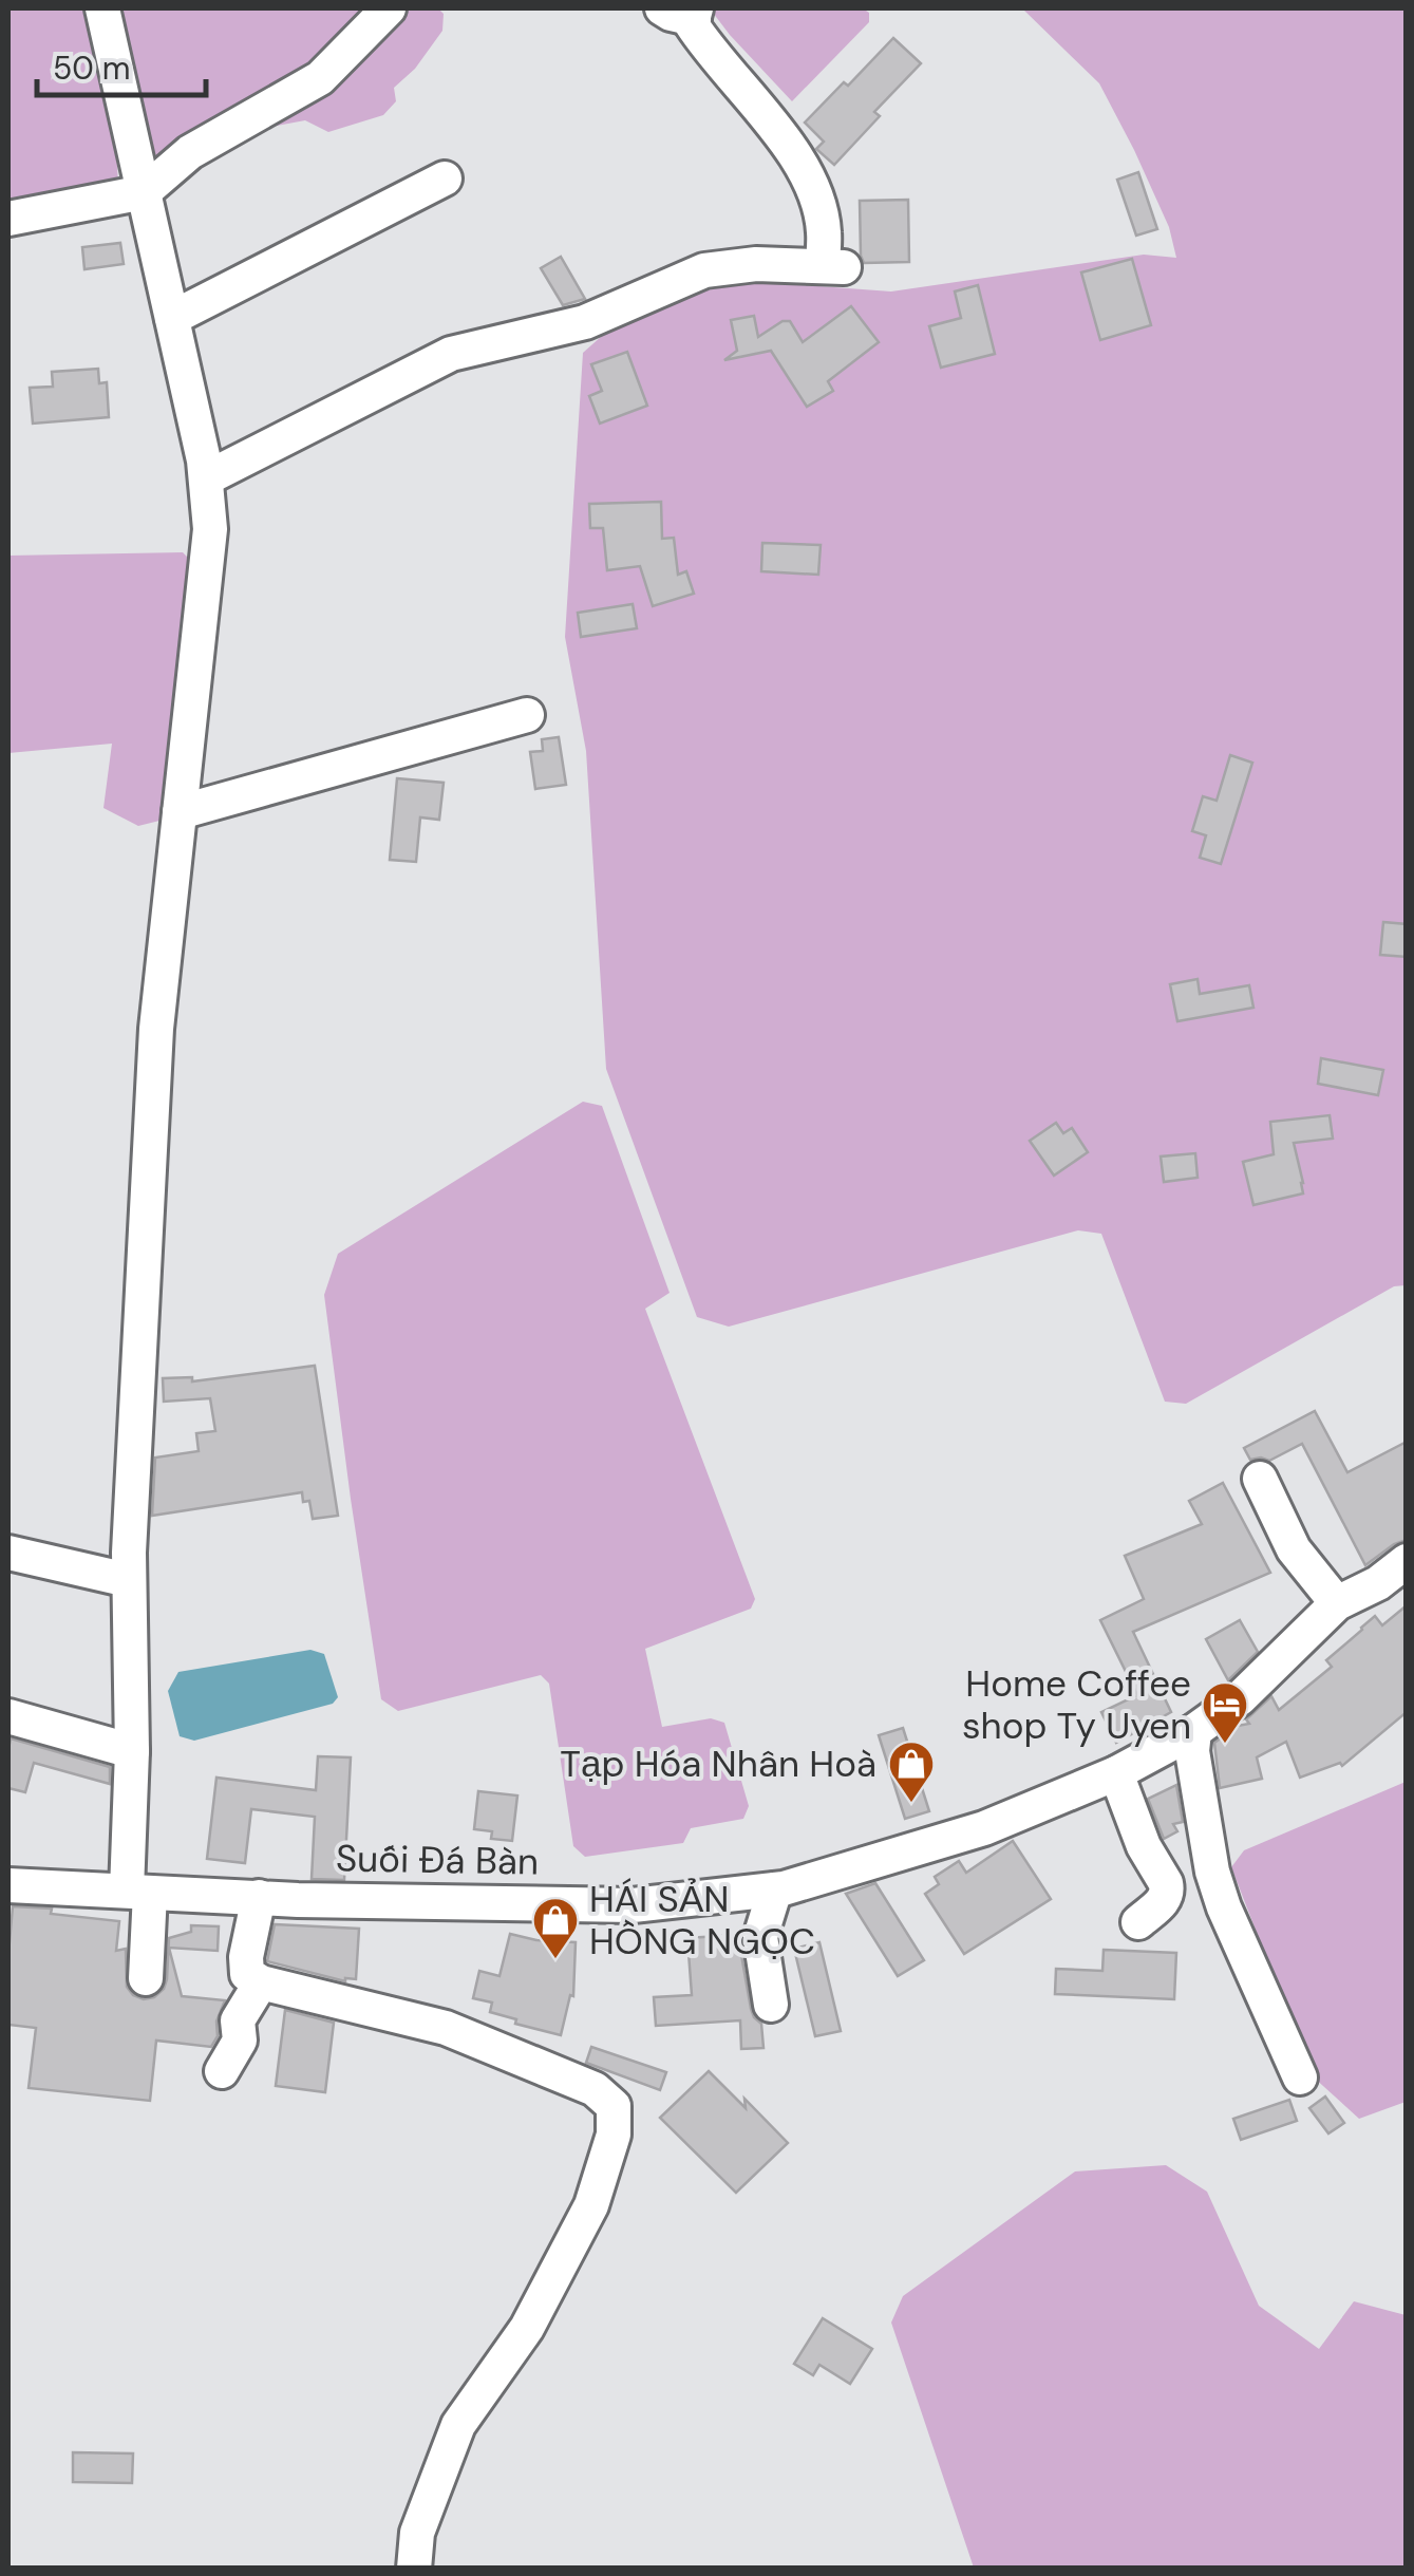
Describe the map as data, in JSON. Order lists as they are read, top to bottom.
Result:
{
  "streets": {
    "street": ["Suối Đá Bàn"]
  },
  "places": {
    "hotel": ["Home Coffee shop Ty Uyen"],
    "shop": ["Tạp Hóa Nhân Hoà", "HÁI SẢN HỒNG NGỌC"]
  },
  "scale_bar": "50 m"
}
